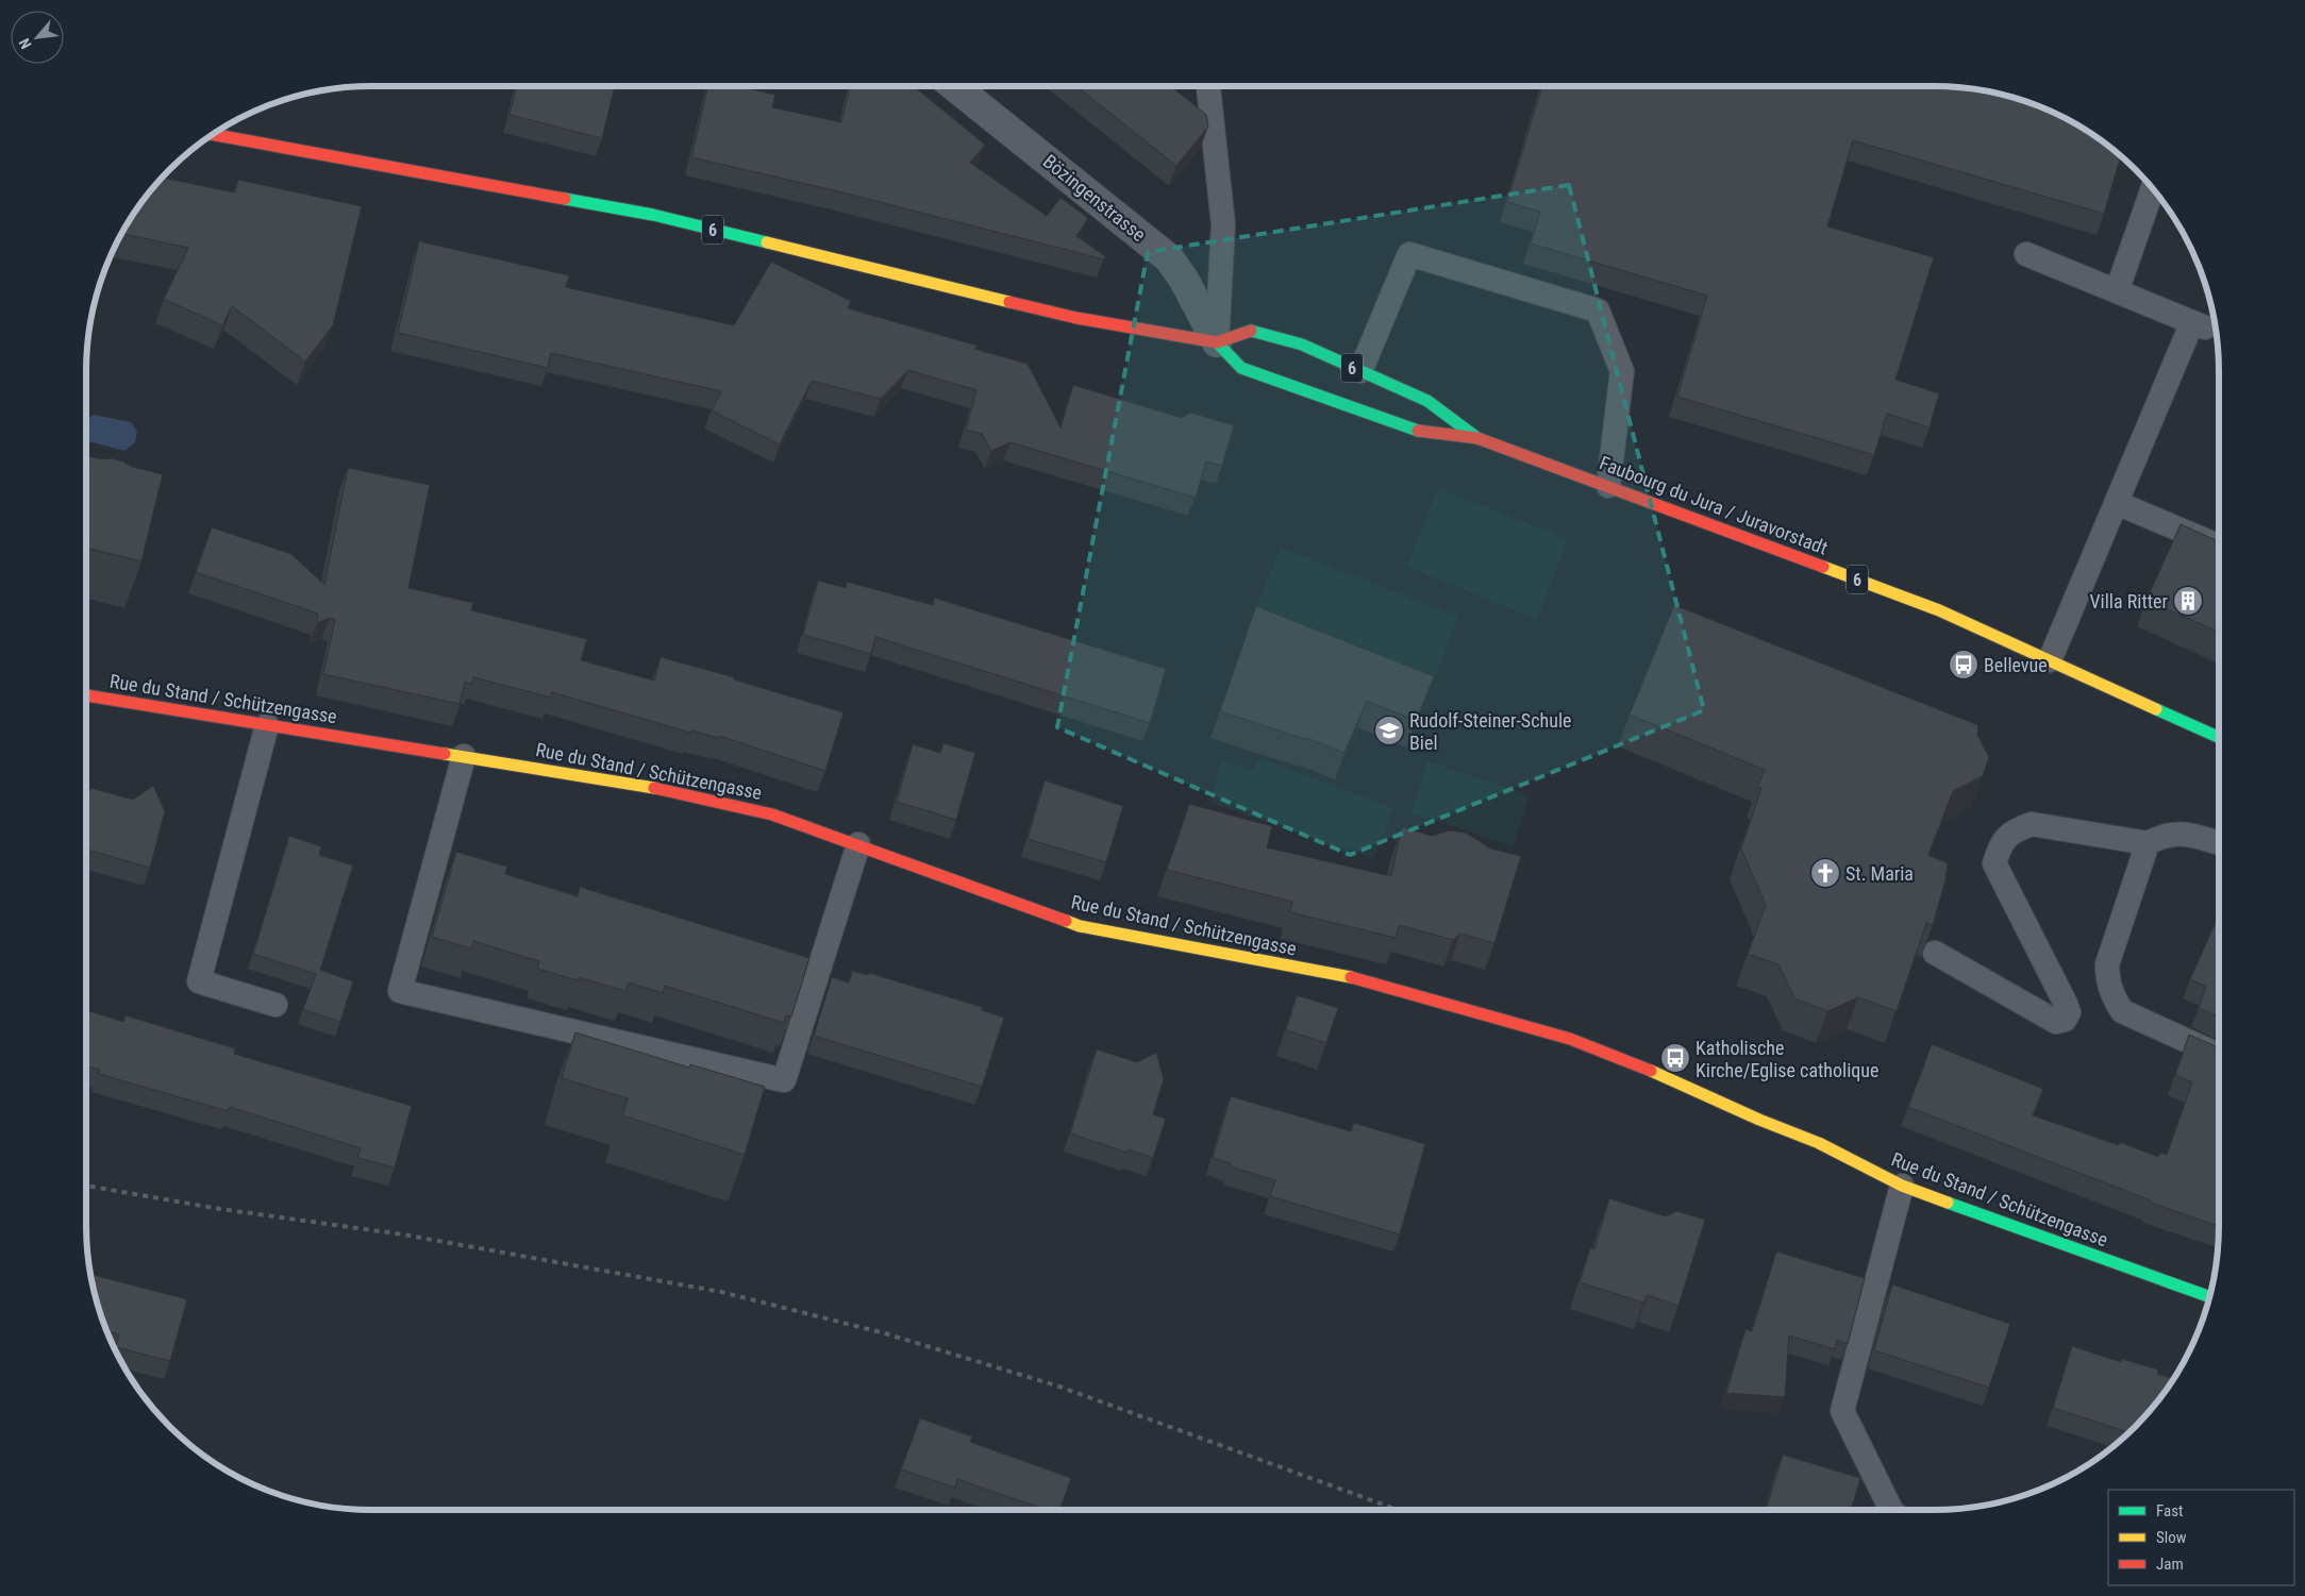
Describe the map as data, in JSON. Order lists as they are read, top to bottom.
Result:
{
  "streets": {
    "main road": ["6", "Faubourg du Jura / Juravorstadt", "Rue du Stand / Schützengasse"],
    "street": ["Bözingenstrasse"]
  },
  "crossings": [
    ["Bözingenstrasse", "6"],
    ["Bözingenstrasse", "Faubourg du Jura / Juravorstadt"],
    ["6", "Faubourg du Jura / Juravorstadt"]
  ],
  "places": {
    "building": ["Villa Ritter"],
    "bus stop": ["Bellevue", "Katholische Kirche/Eglise catholique"],
    "school or university": ["Rudolf-Steiner-Schule Biel"],
    "church": ["St. Maria"]
  },
  "legend": ["Fast", "Slow", "Jam"],
  "north": "bottom left"
}
